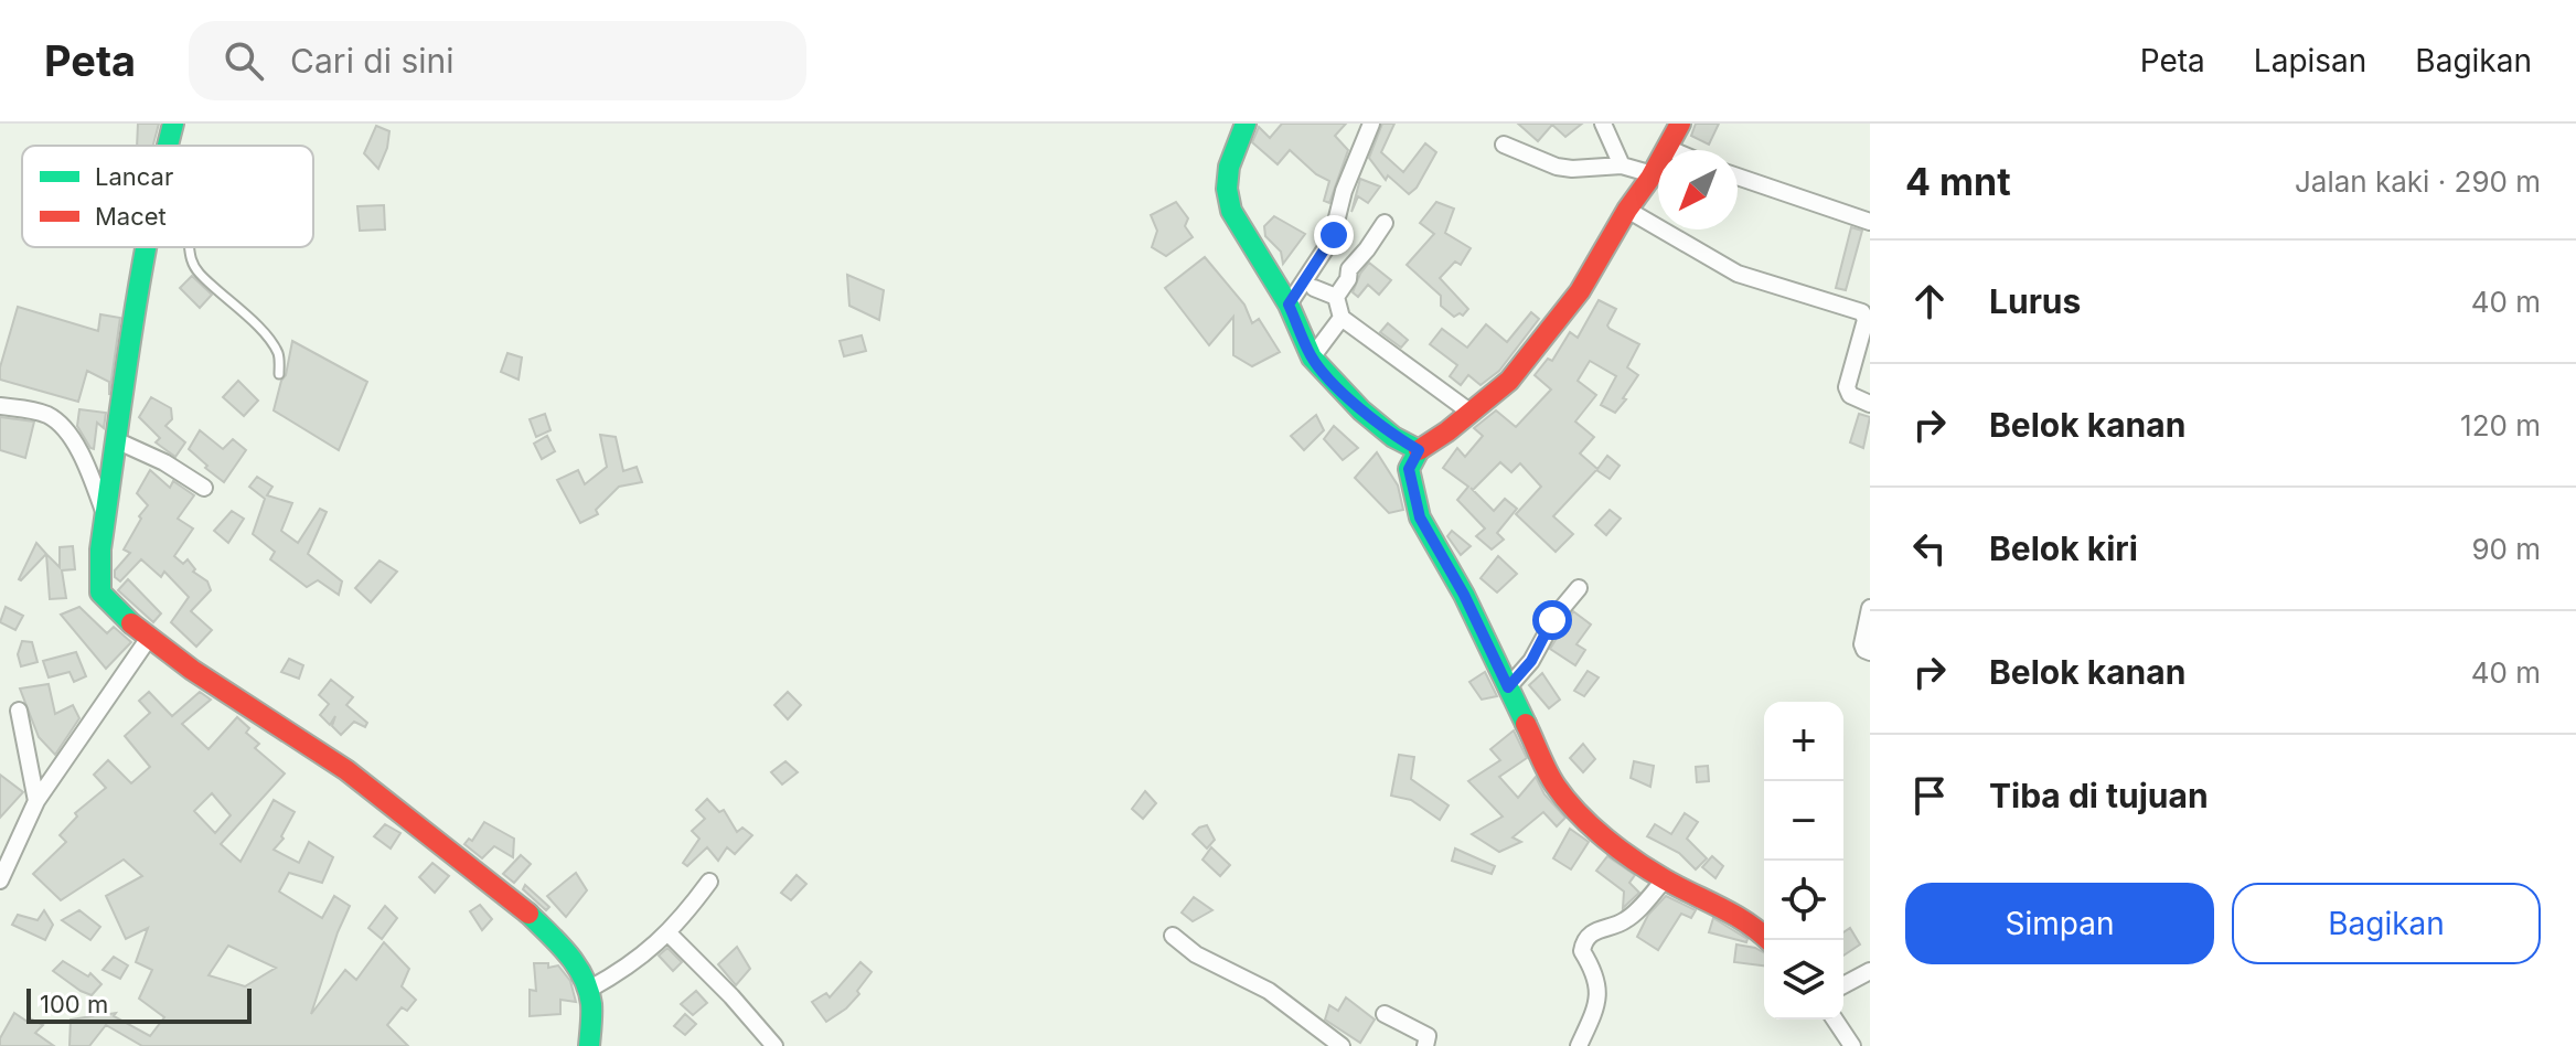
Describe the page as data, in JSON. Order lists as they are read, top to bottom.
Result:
{
  "legend": ["Lancar", "Macet"],
  "scale_bar": "100 m",
  "north": "bottom left",
  "page": {
    "header": "Peta",
    "search": "Cari di sini",
    "nav": ["Peta", "Lapisan", "Bagikan"],
    "heading": ["4 mnt", "Jalan kaki · 290 m"],
    "list": [
      ["Lurus", "40 m"],
      ["Belok kanan", "120 m"],
      ["Belok kiri", "90 m"],
      ["Belok kanan", "40 m"],
      "Tiba di tujuan"
    ],
    "map_buttons": ["+", "−"],
    "buttons": ["Simpan", "Bagikan"],
    "scale": "100 m"
  }
}
